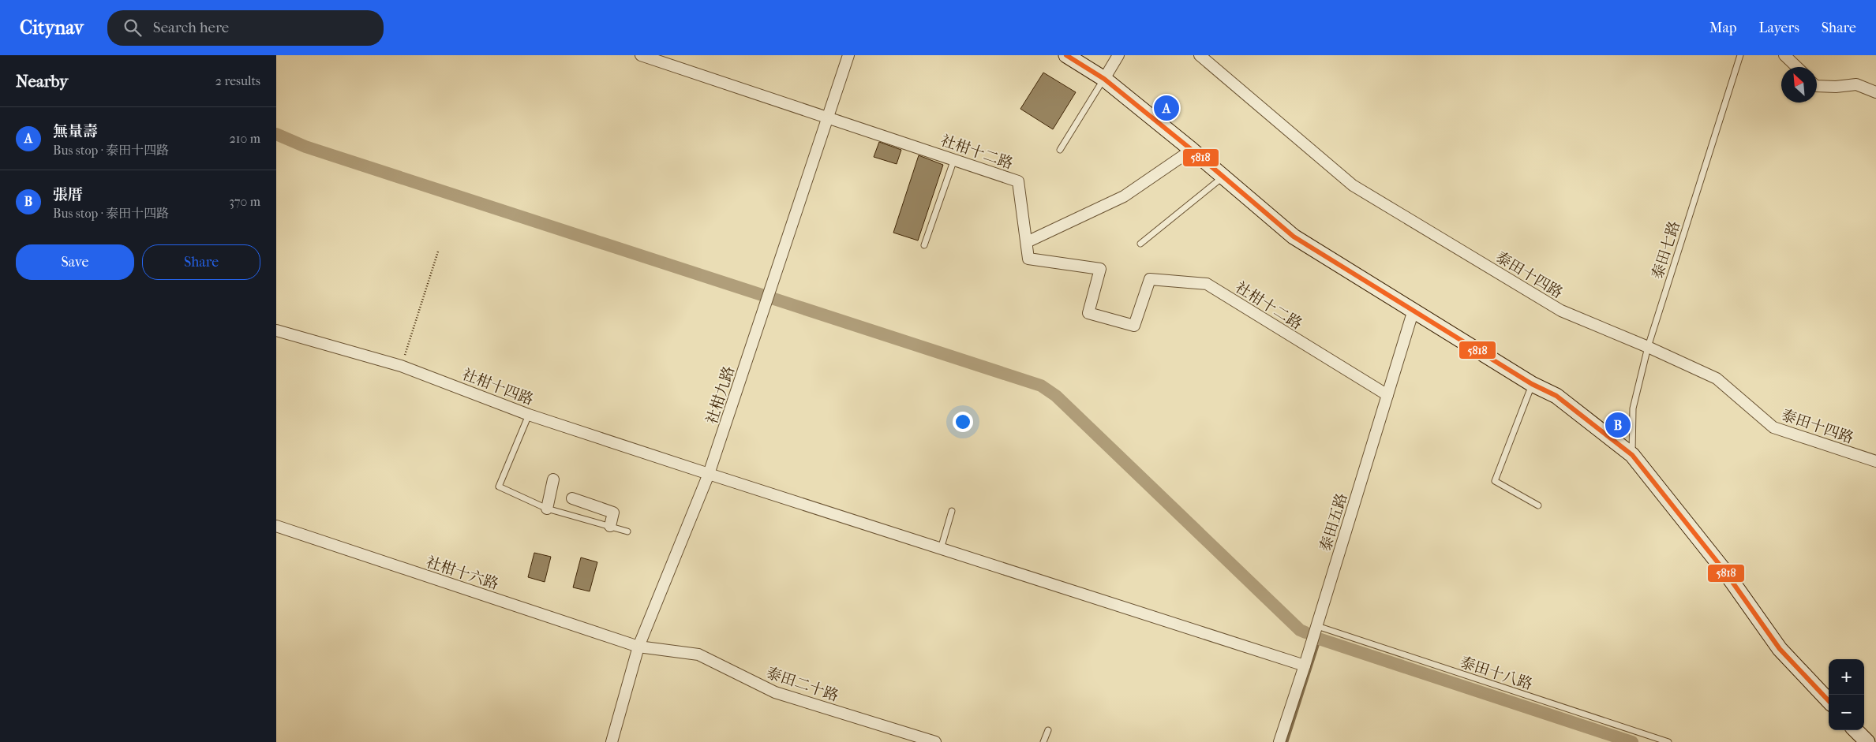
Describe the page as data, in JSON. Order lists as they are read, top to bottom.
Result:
{
  "streets": {
    "street": [
      "社柑十二路",
      "泰田十四路",
      "社柑十四路",
      "社柑九路",
      "泰田五路",
      "社柑十六路",
      "泰田二十路"
    ],
    "lane": ["泰田七路", "泰田十八路"]
  },
  "crossings": [
    ["社柑十二路", "社柑九路"],
    ["社柑十二路", "泰田五路"],
    ["泰田七路", "泰田十四路"],
    ["社柑十四路", "社柑九路"],
    ["社柑十四路", "泰田五路"],
    ["社柑九路", "社柑十六路"],
    ["社柑九路", "泰田二十路"],
    ["泰田五路", "泰田十八路"],
    ["社柑十六路", "泰田二十路"]
  ],
  "lines": ["transit line 5818"],
  "north": "top left",
  "page": {
    "header": "Citynav",
    "search": "Search here",
    "nav": ["Map", "Layers", "Share"],
    "heading": ["Nearby", "2 results"],
    "pins": ["A", "B"],
    "list": [
      {
        "mark": "A",
        "name": "無量壽",
        "note": "Bus stop · 泰田十四路",
        "value": "210 m"
      },
      {
        "mark": "B",
        "name": "張厝",
        "note": "Bus stop · 泰田十四路",
        "value": "370 m"
      }
    ],
    "buttons": ["Save", "Share"],
    "map_buttons": ["+", "−"]
  }
}
